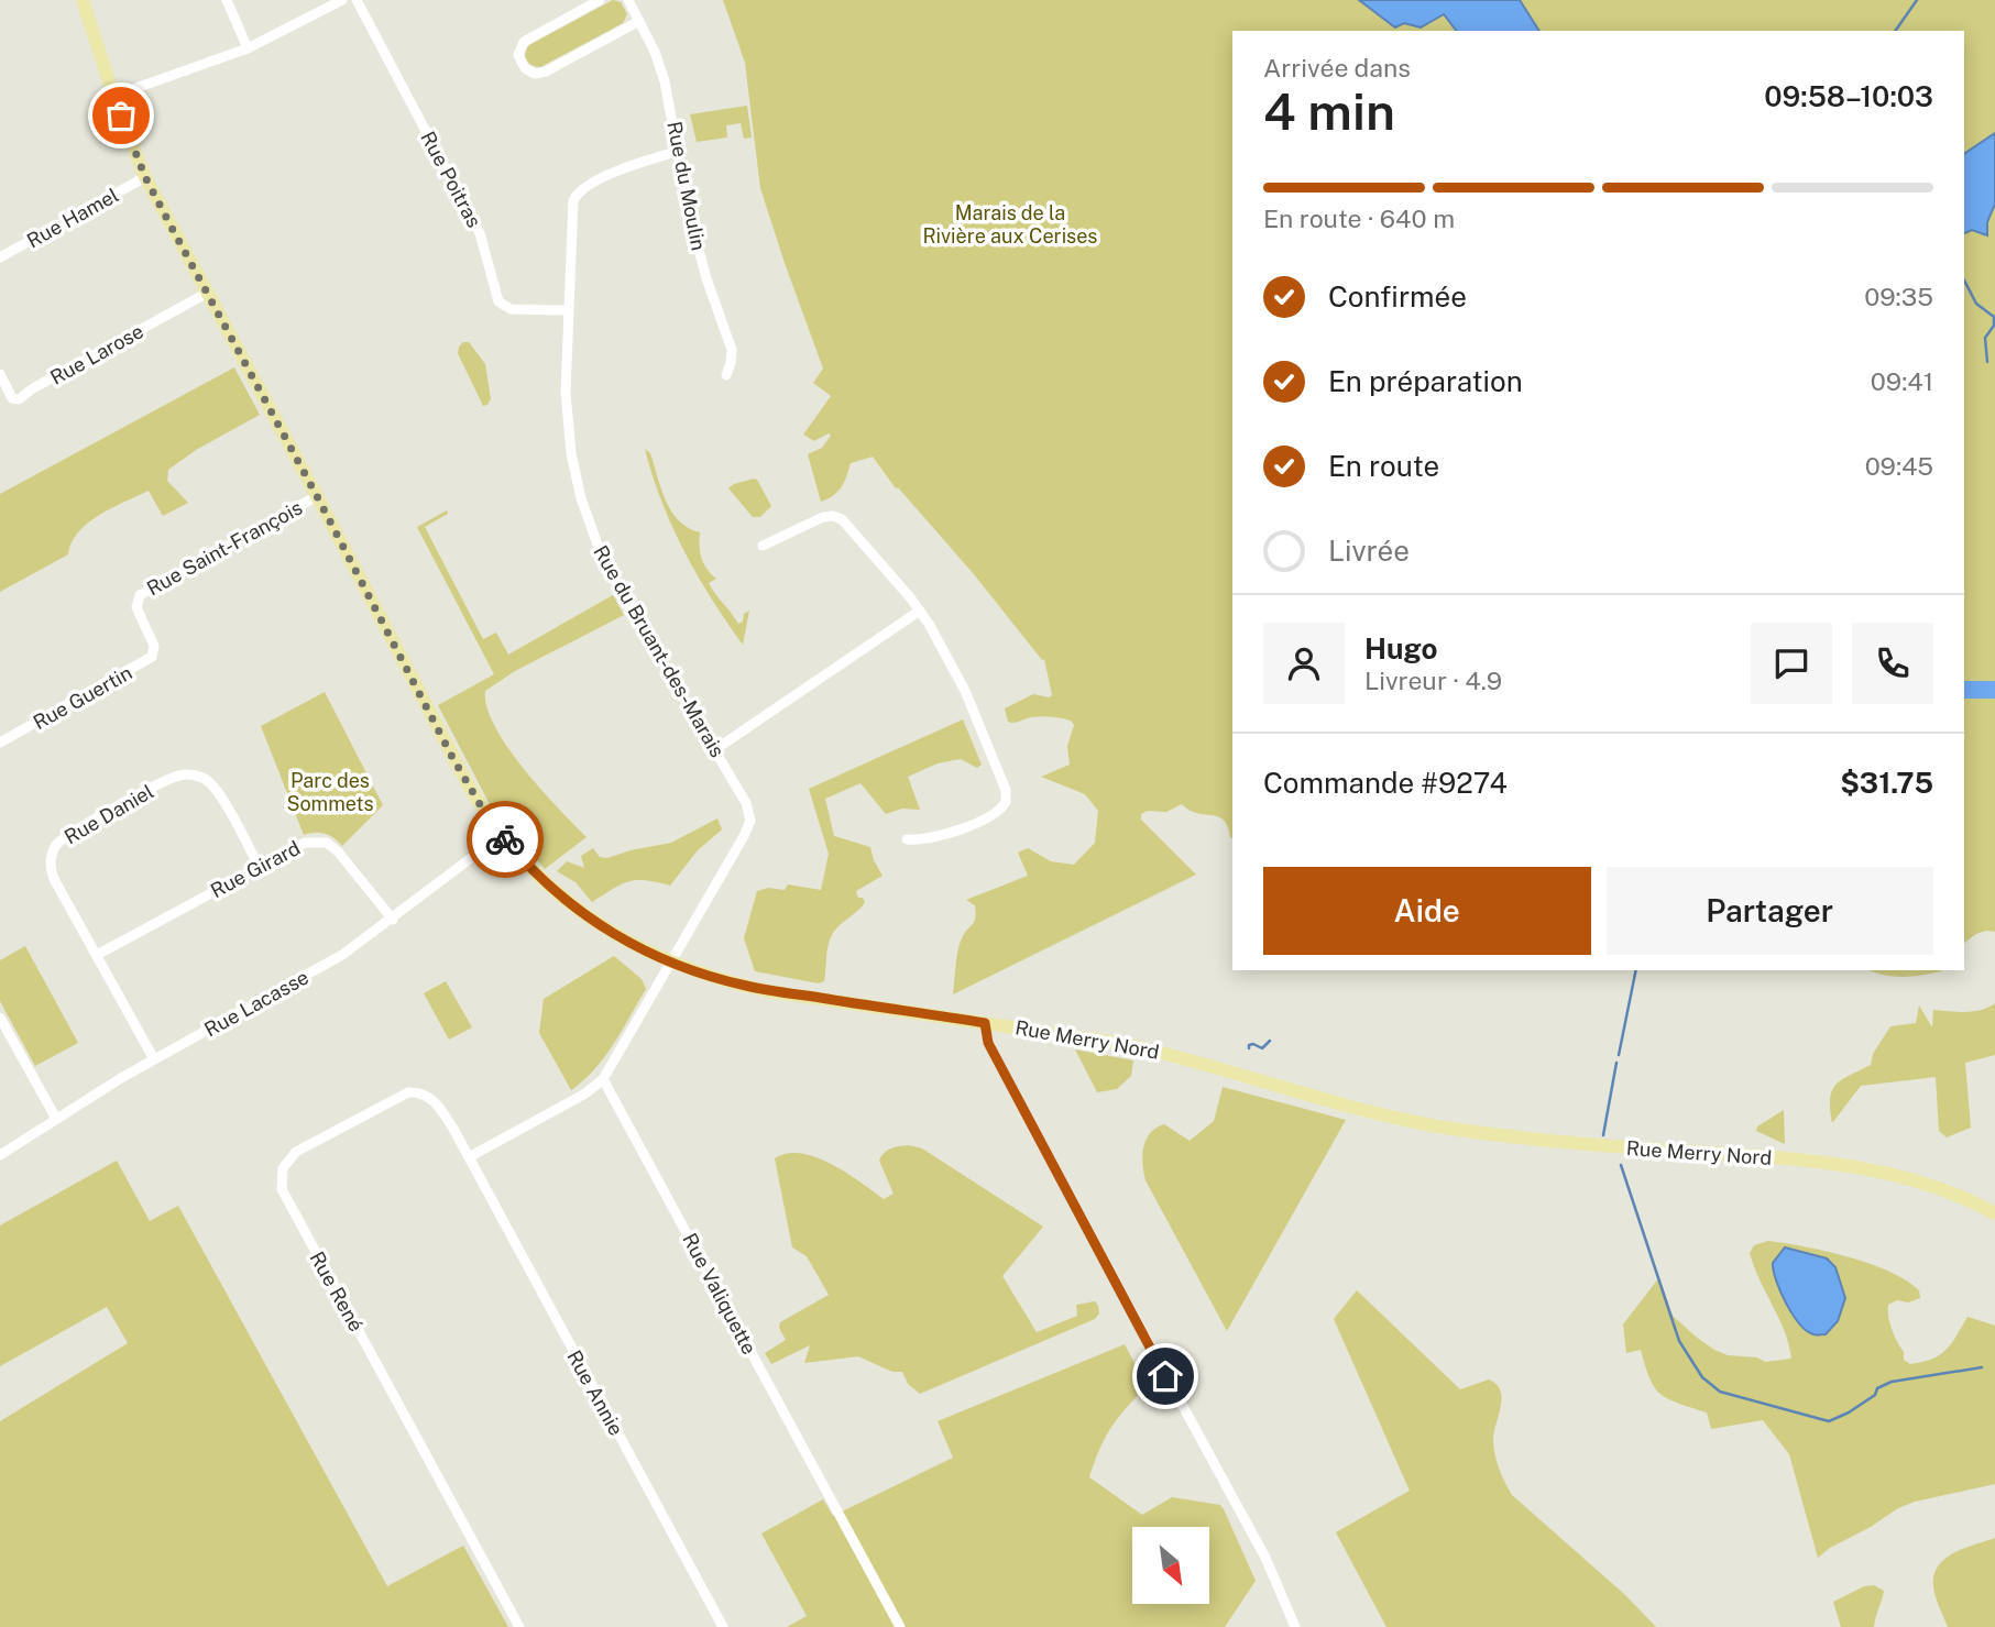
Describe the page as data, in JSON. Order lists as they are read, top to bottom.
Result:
{
  "streets": {
    "main road": ["Rue Merry Nord"],
    "street": [
      "Rue Poitras",
      "Rue du Moulin",
      "Rue Hamel",
      "Rue Larose",
      "Rue Saint-François",
      "Rue du Bruant-des-Marais",
      "Rue Guertin",
      "Rue Daniel",
      "Rue Girard",
      "Rue Lacasse",
      "Rue René",
      "Rue Valiquette",
      "Rue Annie"
    ]
  },
  "crossings": [
    ["Rue Poitras", "Rue du Bruant-des-Marais"],
    ["Rue du Moulin", "Rue du Bruant-des-Marais"],
    ["Rue Hamel", "Rue Merry Nord"],
    ["Rue Larose", "Rue Merry Nord"],
    ["Rue Saint-François", "Rue Guertin"],
    ["Rue Saint-François", "Rue Merry Nord"],
    ["Rue du Bruant-des-Marais", "Rue Merry Nord"],
    ["Rue Daniel", "Rue Girard"],
    ["Rue Daniel", "Rue Lacasse"],
    ["Rue Girard", "Rue Lacasse"],
    ["Rue Lacasse", "Rue Merry Nord"],
    ["Rue René", "Rue Annie"]
  ],
  "parks": ["Marais de la Rivière aux Cerises", "Parc des Sommets"],
  "north": "bottom right",
  "page": {
    "heading": ["4 min", "Arrivée dans", "09:58–10:03"],
    "panel": [
      "Hugo",
      "Livreur · 4.9",
      "Commande #9274",
      "$31.75"
    ],
    "bar": "En route · 640 m",
    "list": [
      ["Confirmée", "09:35"],
      ["En préparation", "09:41"],
      ["En route", "09:45"],
      "Livrée"
    ],
    "buttons": ["Aide", "Partager"]
  }
}
